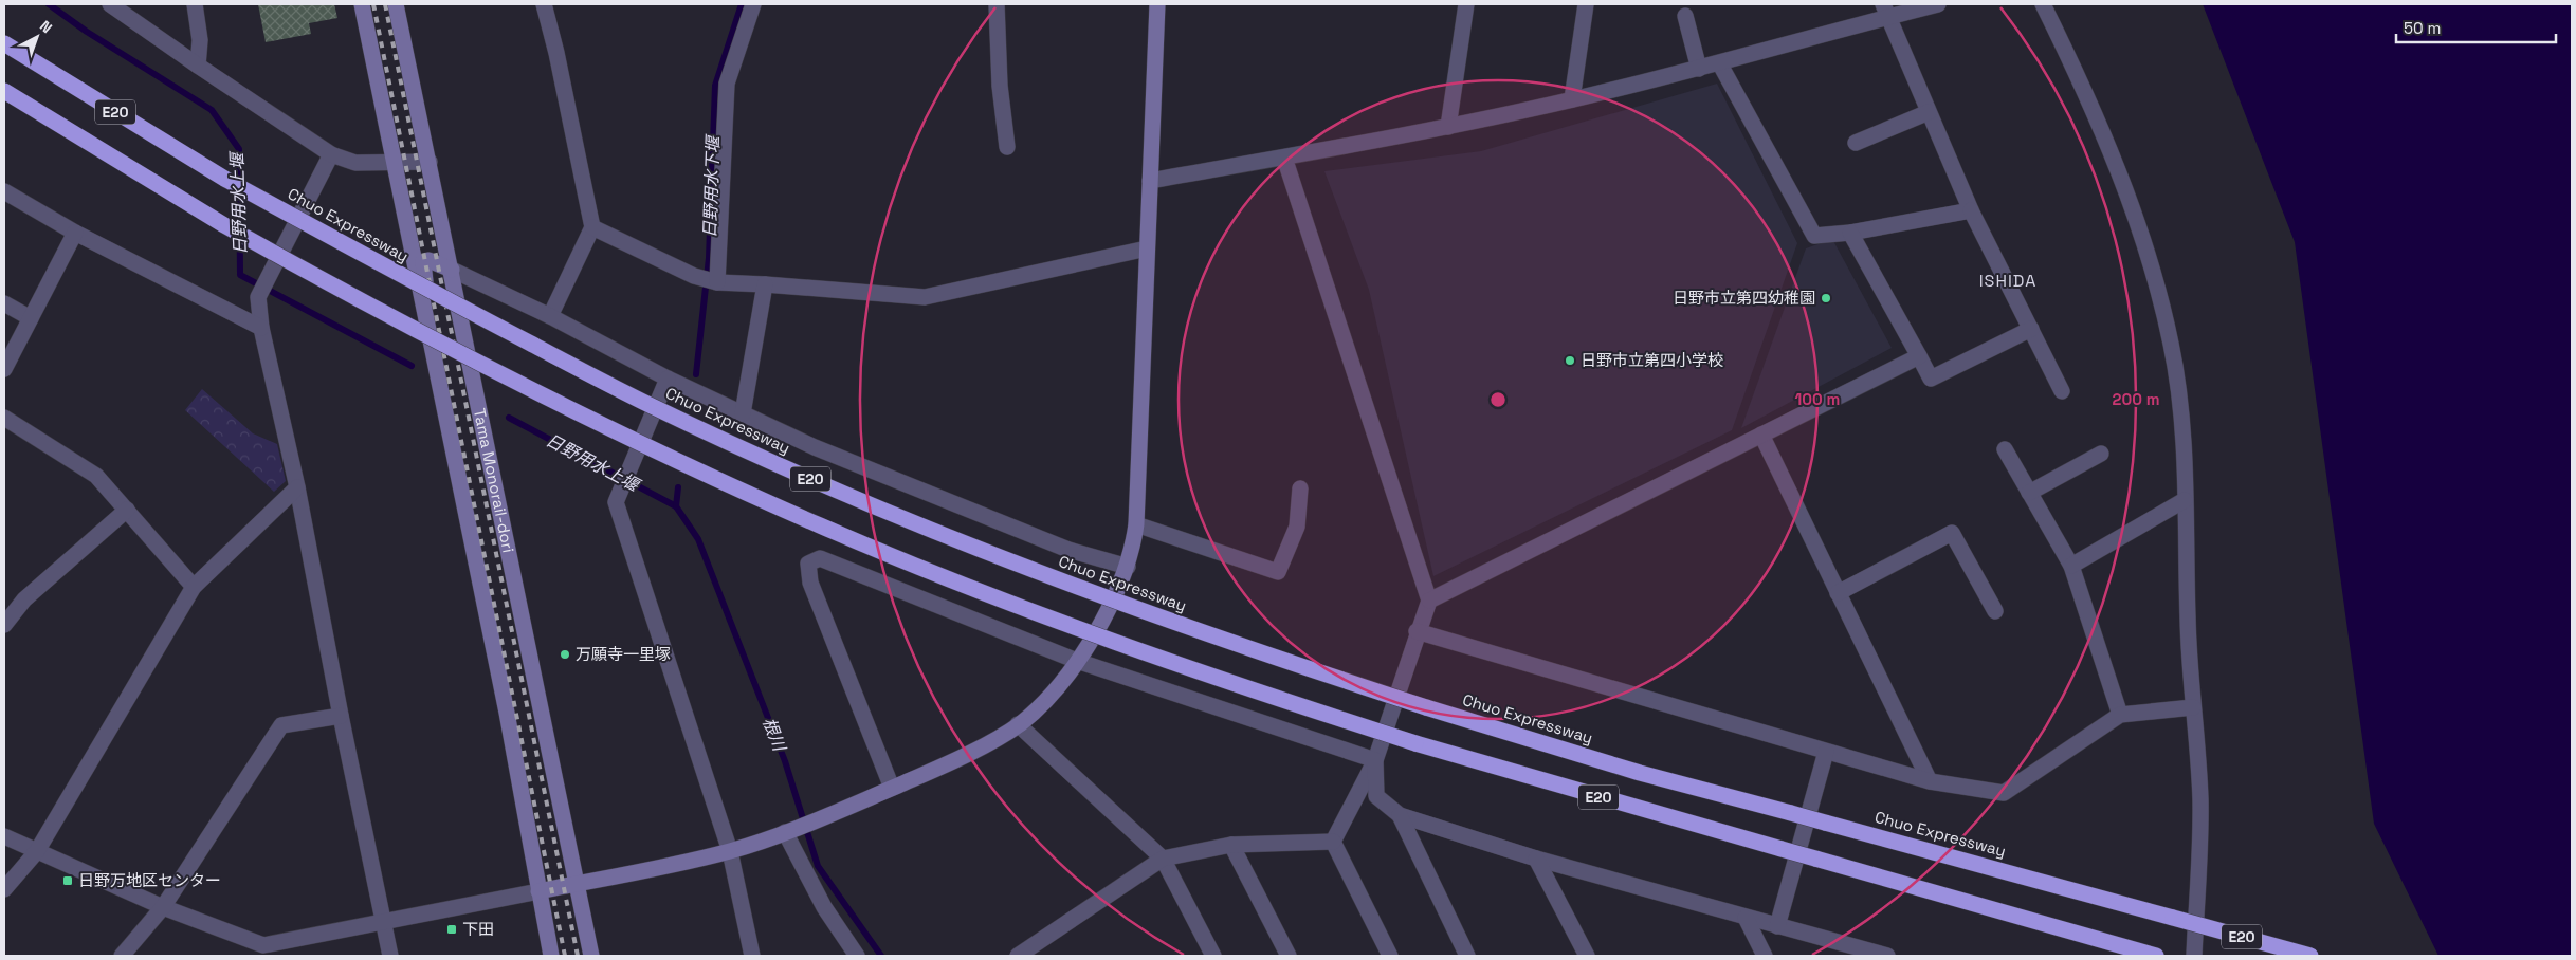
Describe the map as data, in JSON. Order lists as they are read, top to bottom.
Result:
{
  "streets": {
    "highway": ["E20", "Chuo Expressway"],
    "main road": ["Tama Monorail-dori"]
  },
  "districts": ["ISHIDA"],
  "water": ["日野用水下堰", "日野用水上堰", "根川"],
  "places": {
    "other": ["日野市立第四幼稚園", "日野市立第四小学校", "万願寺一里塚"],
    "transit": ["日野万地区センター", "下田"]
  },
  "scale_bar": "50 m",
  "north": "top right",
  "rings": ["100 m", "200 m"]
}
